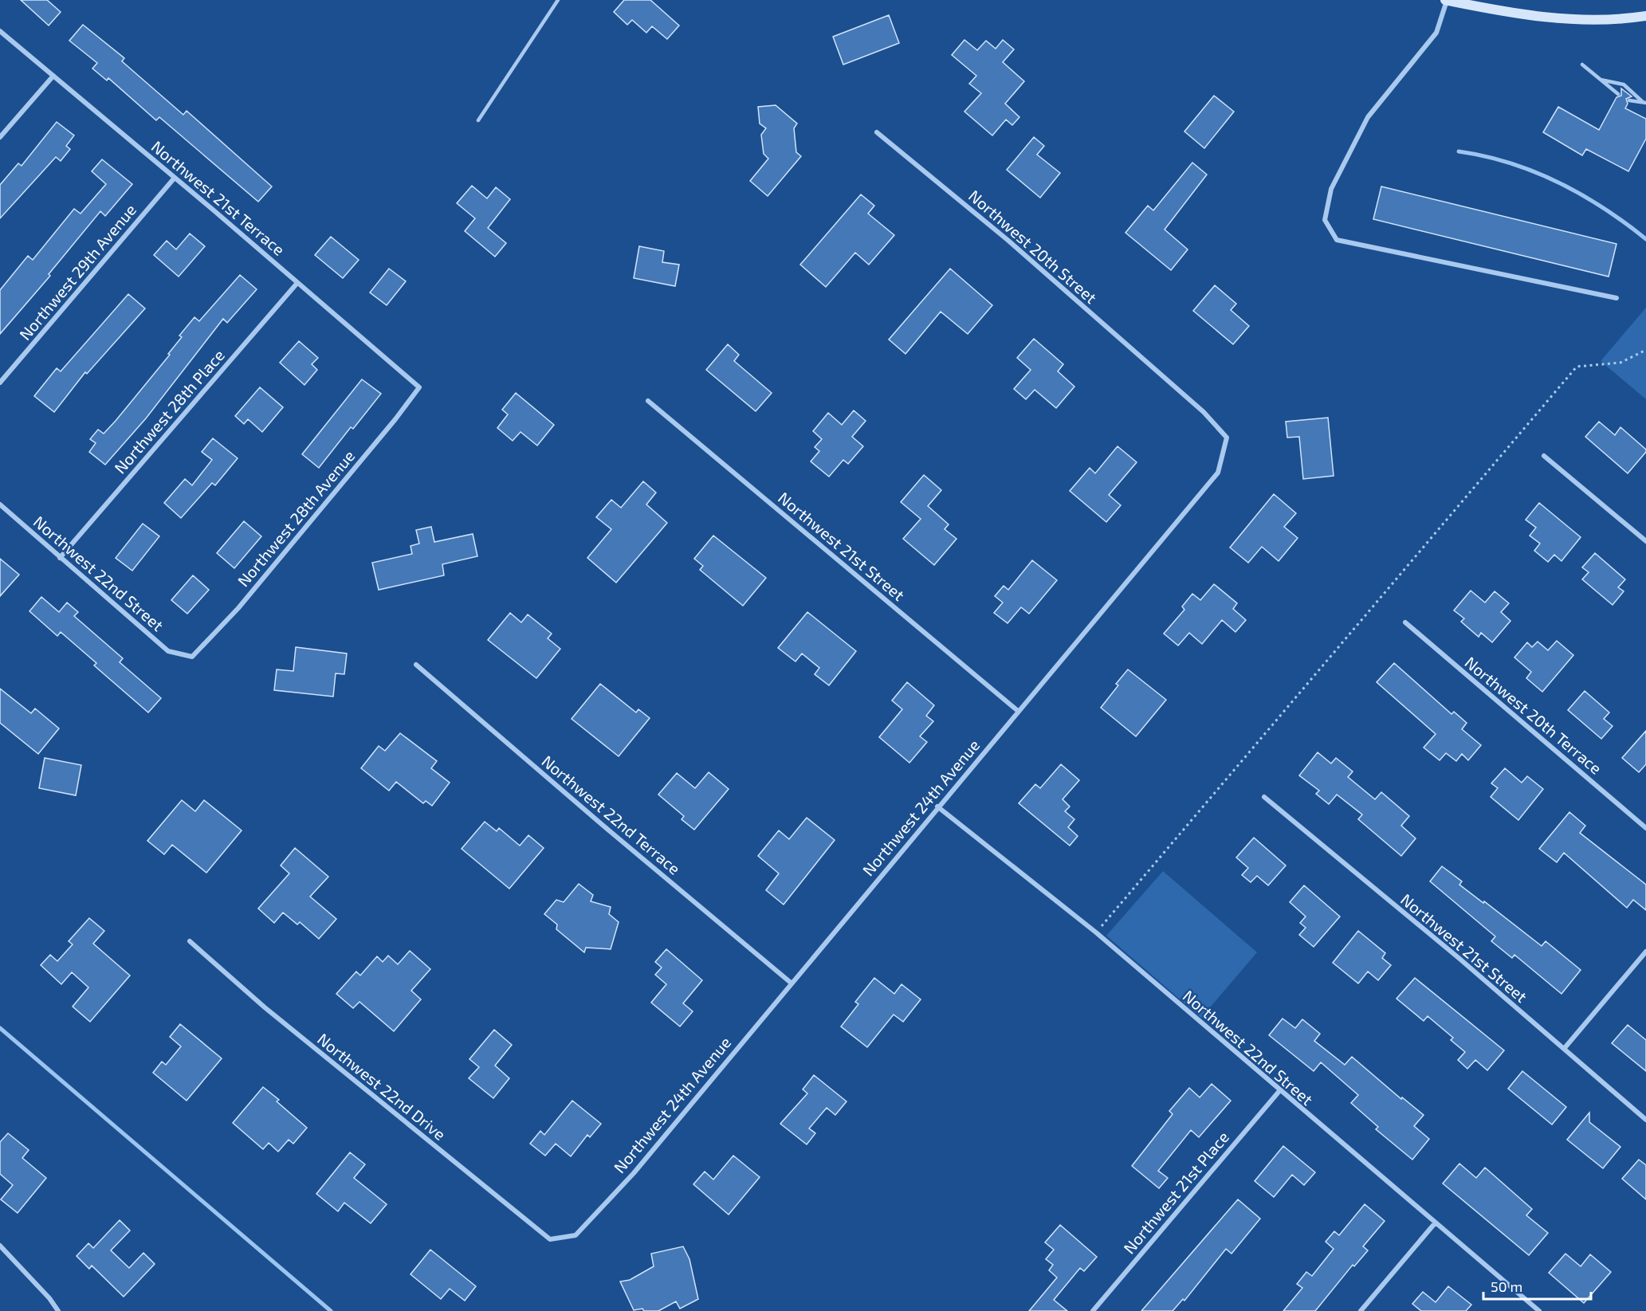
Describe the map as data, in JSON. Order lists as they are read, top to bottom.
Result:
{
  "streets": {
    "street": [
      "Northwest 21st Terrace",
      "Northwest 20th Street",
      "Northwest 29th Avenue",
      "Northwest 28th Place",
      "Northwest 28th Avenue",
      "Northwest 21st Street",
      "Northwest 22nd Street",
      "Northwest 20th Terrace",
      "Northwest 24th Avenue",
      "Northwest 22nd Terrace",
      "Northwest 22nd Drive",
      "Northwest 21st Place"
    ]
  },
  "crossings": [
    ["Northwest 21st Terrace", "Northwest 29th Avenue"],
    ["Northwest 21st Terrace", "Northwest 28th Place"],
    ["Northwest 21st Terrace", "Northwest 28th Avenue"],
    ["Northwest 20th Street", "Northwest 24th Avenue"],
    ["Northwest 28th Place", "Northwest 22nd Street"],
    ["Northwest 28th Avenue", "Northwest 22nd Street"],
    ["Northwest 21st Street", "Northwest 24th Avenue"],
    ["Northwest 22nd Street", "Northwest 24th Avenue"],
    ["Northwest 22nd Street", "Northwest 21st Place"],
    ["Northwest 24th Avenue", "Northwest 22nd Terrace"],
    ["Northwest 24th Avenue", "Northwest 22nd Drive"]
  ],
  "scale_bar": "50 m"
}
